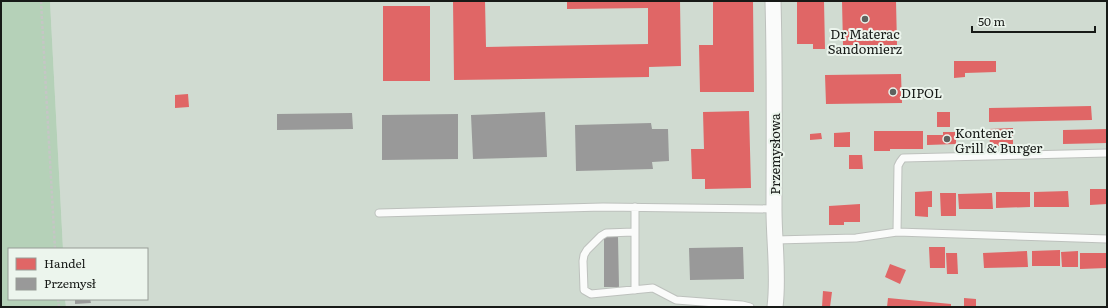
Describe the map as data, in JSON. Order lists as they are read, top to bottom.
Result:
{
  "streets": {
    "street": ["Przemysłowa"]
  },
  "places": ["Dr Materac Sandomierz", "DIPOL", "Kontener Grill & Burger"],
  "legend": ["Handel", "Przemysł"],
  "scale_bar": "50 m"
}
